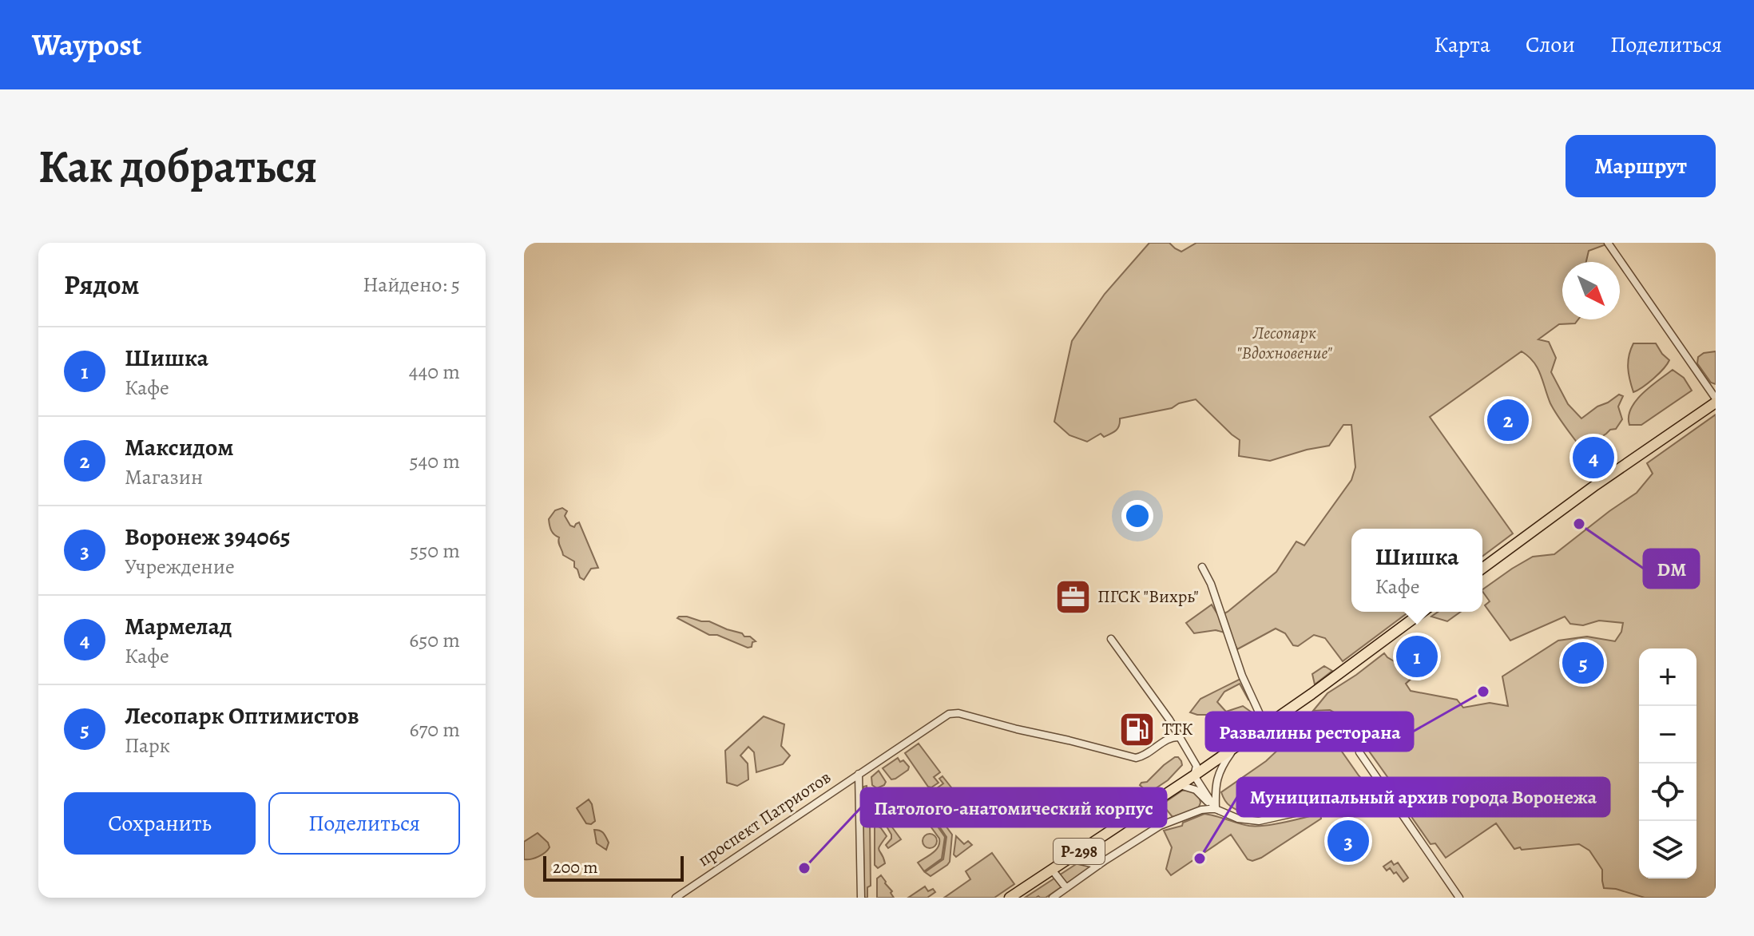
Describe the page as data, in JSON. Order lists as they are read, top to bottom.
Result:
{
  "streets": {
    "highway": ["Р-298"],
    "street": ["проспект Патриотов"]
  },
  "parks": ["Лесопарк \"Вдохновение\""],
  "places": {
    "other": [
      "DM",
      "Развалины ресторана",
      "Муниципальный архив города Воронежа",
      "Патолого-анатомический корпус"
    ],
    "office": ["ПГСК \"Вихрь\""],
    "fuel station": ["ТТК"]
  },
  "scale_bar": "200 m",
  "north": "bottom right",
  "page": {
    "header": "Waypost",
    "nav": ["Карта", "Слои", "Поделиться"],
    "buttons": [
      "Маршрут",
      ["Сохранить", "Поделиться"]
    ],
    "title": "Как добраться",
    "heading": ["Рядом", "Найдено: 5"],
    "list": [
      {
        "mark": "1",
        "name": "Шишка",
        "note": "Кафе",
        "value": "440 m"
      },
      {
        "mark": "2",
        "name": "Максидом",
        "note": "Магазин",
        "value": "540 m"
      },
      {
        "mark": "3",
        "name": "Воронеж 394065",
        "note": "Учреждение",
        "value": "550 m"
      },
      {
        "mark": "4",
        "name": "Мармелад",
        "note": "Кафе",
        "value": "650 m"
      },
      {
        "mark": "5",
        "name": "Лесопарк Оптимистов",
        "note": "Парк",
        "value": "670 m"
      }
    ],
    "pins": [
      "2",
      "4",
      "1",
      "5",
      "3"
    ],
    "popup": ["Шишка", "Кафе"],
    "map_buttons": ["+", "−"],
    "scale": "200 m"
  }
}
